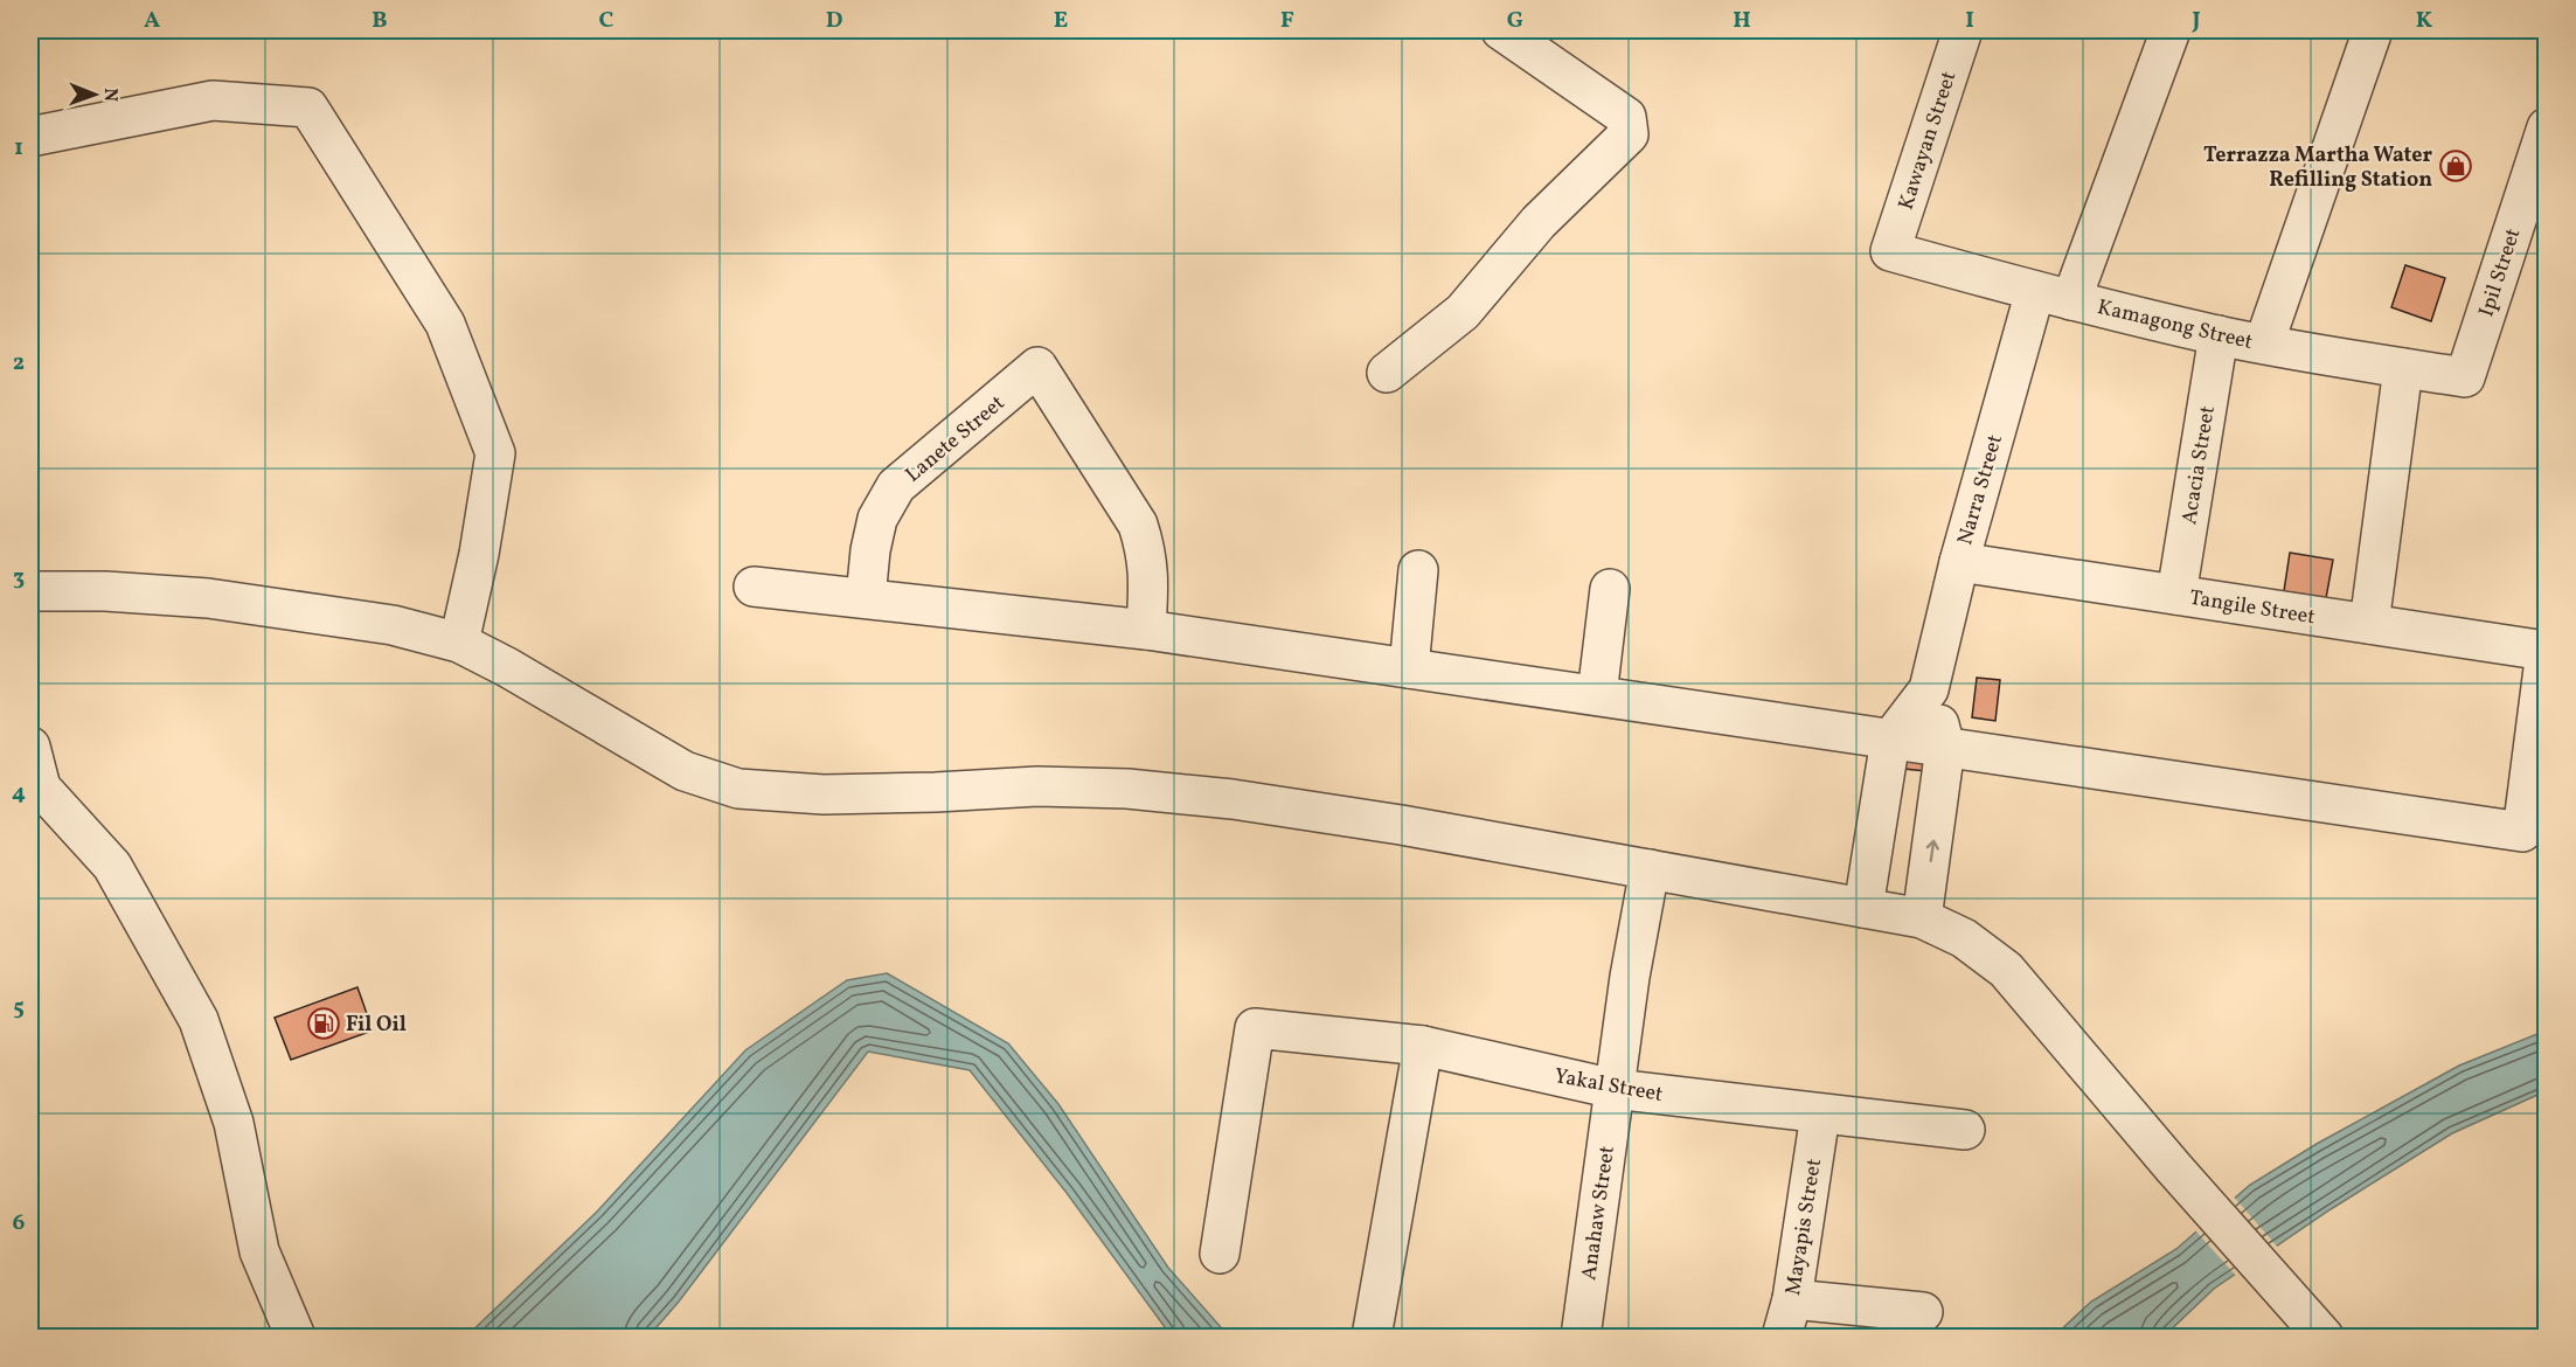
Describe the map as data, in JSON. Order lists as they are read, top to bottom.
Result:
{
  "streets": {
    "street": [
      "Kawayan Street",
      "Ipil Street",
      "Kamagong Street",
      "Lanete Street",
      "Acacia Street",
      "Narra Street",
      "Tangile Street",
      "Yakal Street",
      "Anahaw Street",
      "Mayapis Street"
    ]
  },
  "crossings": [
    ["Kawayan Street", "Kamagong Street"],
    ["Ipil Street", "Kamagong Street"],
    ["Kamagong Street", "Acacia Street"],
    ["Kamagong Street", "Narra Street"],
    ["Acacia Street", "Tangile Street"],
    ["Narra Street", "Tangile Street"],
    ["Yakal Street", "Anahaw Street"],
    ["Yakal Street", "Mayapis Street"]
  ],
  "places": {
    "shop": ["Terrazza Martha Water Refilling Station"],
    "fuel station": ["Fil Oil"]
  },
  "north": "right",
  "grid": {
    "columns": [
      "A",
      "B",
      "C",
      "D",
      "E",
      "F",
      "G",
      "H",
      "I",
      "J",
      "K"
    ],
    "rows": [
      "1",
      "2",
      "3",
      "4",
      "5",
      "6"
    ]
  }
}
